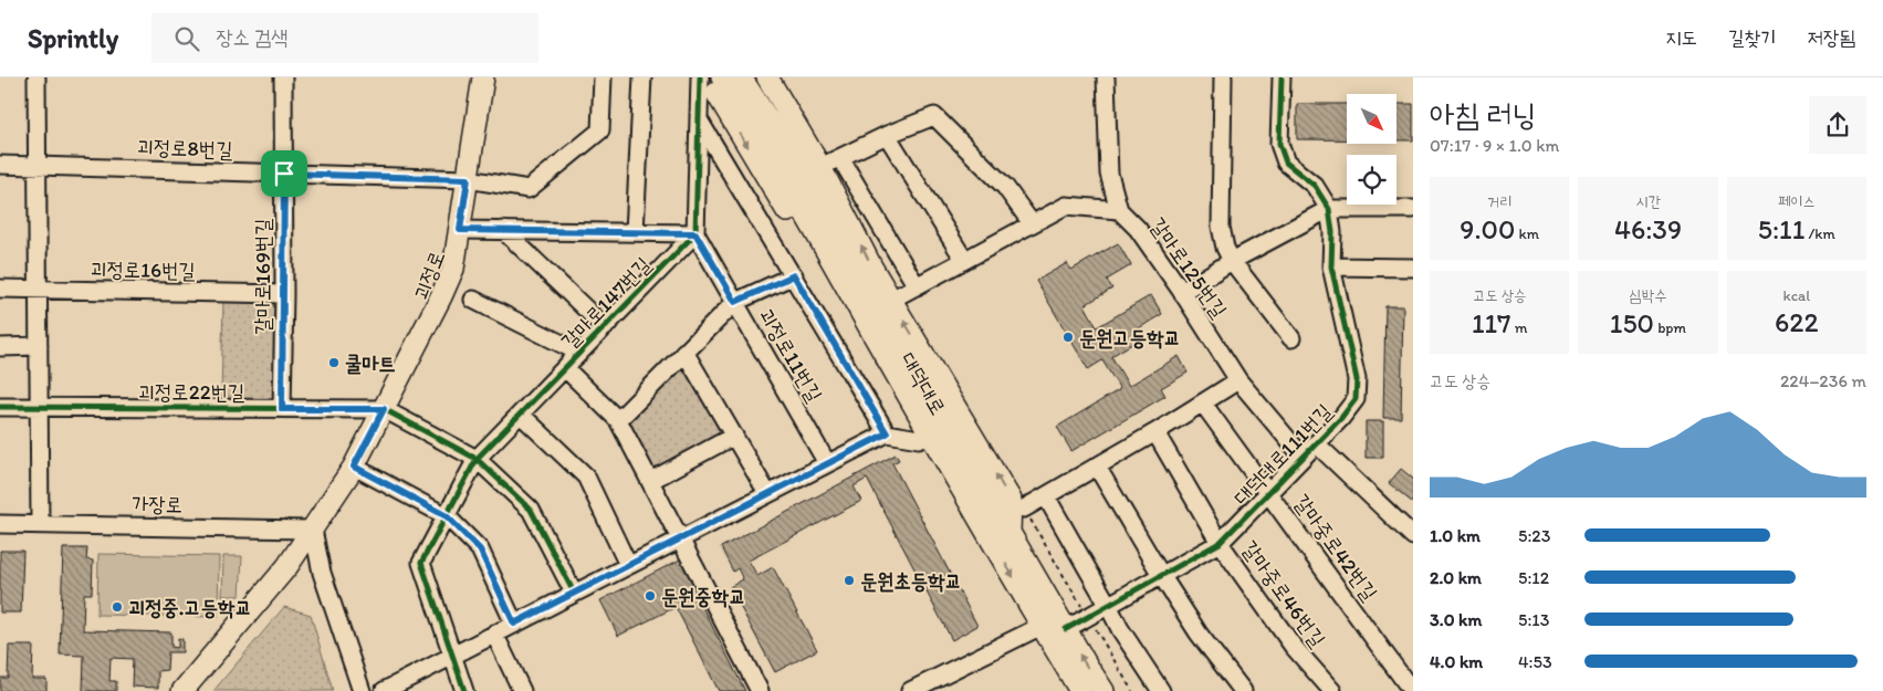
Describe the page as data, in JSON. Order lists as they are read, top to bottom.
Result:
{
  "streets": {
    "main road": ["괴정로", "대덕대로"],
    "street": [
      "괴정로8번길",
      "갈마로125번길",
      "괴정로16번길",
      "갈마로169번길",
      "갈마로147번길",
      "괴정로11번길",
      "괴정로22번길",
      "대덕대로111번길",
      "가장로",
      "갈마중로42번길",
      "갈마중로46번길"
    ]
  },
  "crossings": [
    ["괴정로8번길", "괴정로"],
    ["괴정로8번길", "갈마로169번길"],
    ["갈마로125번길", "대덕대로111번길"],
    ["괴정로16번길", "갈마로169번길"],
    ["괴정로", "괴정로22번길"],
    ["괴정로", "가장로"],
    ["갈마로169번길", "괴정로22번길"],
    ["갈마로147번길", "괴정로11번길"],
    ["대덕대로", "대덕대로111번길"],
    ["대덕대로111번길", "갈마중로42번길"],
    ["대덕대로111번길", "갈마중로46번길"]
  ],
  "places": [
    "둔원고등학교",
    "쿨마트",
    "둔원초등학교",
    "둔원중학교",
    "괴정중.고등학교"
  ],
  "north": "bottom right",
  "page": {
    "header": "Sprintly",
    "search": "장소 검색",
    "nav": ["지도", "길찾기", "저장됨"],
    "heading": ["아침 러닝", "07:17 · 9 × 1.0 km"],
    "stats": [
      ["거리", "9.00 km"],
      ["시간", "46:39"],
      ["페이스", "5:11 /km"],
      ["고도 상승", "117 m"],
      ["심박수", "150 bpm"],
      ["kcal", "622"]
    ],
    "chart": ["고도 상승", "224–236 m"],
    "list": [
      {
        "name": "1.0 km",
        "note": "5:23"
      },
      {
        "name": "2.0 km",
        "note": "5:12"
      },
      {
        "name": "3.0 km",
        "note": "5:13"
      },
      {
        "name": "4.0 km",
        "note": "4:53"
      }
    ]
  }
}
